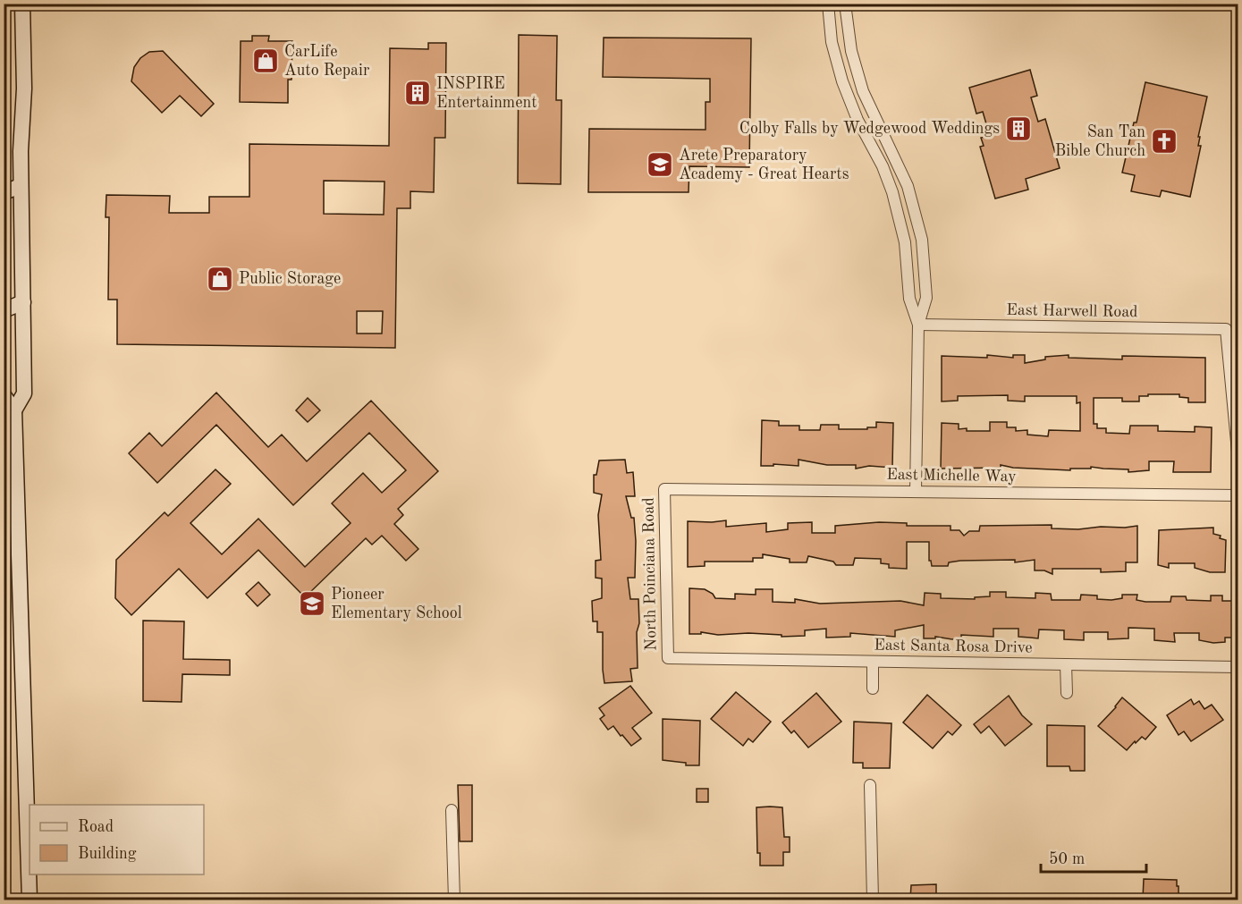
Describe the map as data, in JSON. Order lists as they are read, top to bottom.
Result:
{
  "streets": {
    "street": [
      "East Harwell Road",
      "East Michelle Way",
      "North Poinciana Road",
      "East Santa Rosa Drive"
    ]
  },
  "crossings": [
    ["East Michelle Way", "North Poinciana Road"],
    ["North Poinciana Road", "East Santa Rosa Drive"]
  ],
  "places": {
    "shop": ["CarLife Auto Repair", "Public Storage"],
    "building": ["INSPIRE Entertainment", "Colby Falls by Wedgewood Weddings"],
    "church": ["San Tan Bible Church"],
    "school or university": ["Arete Preparatory Academy - Great Hearts", "Pioneer Elementary School"]
  },
  "legend": ["Road", "Building"],
  "scale_bar": "50 m"
}
